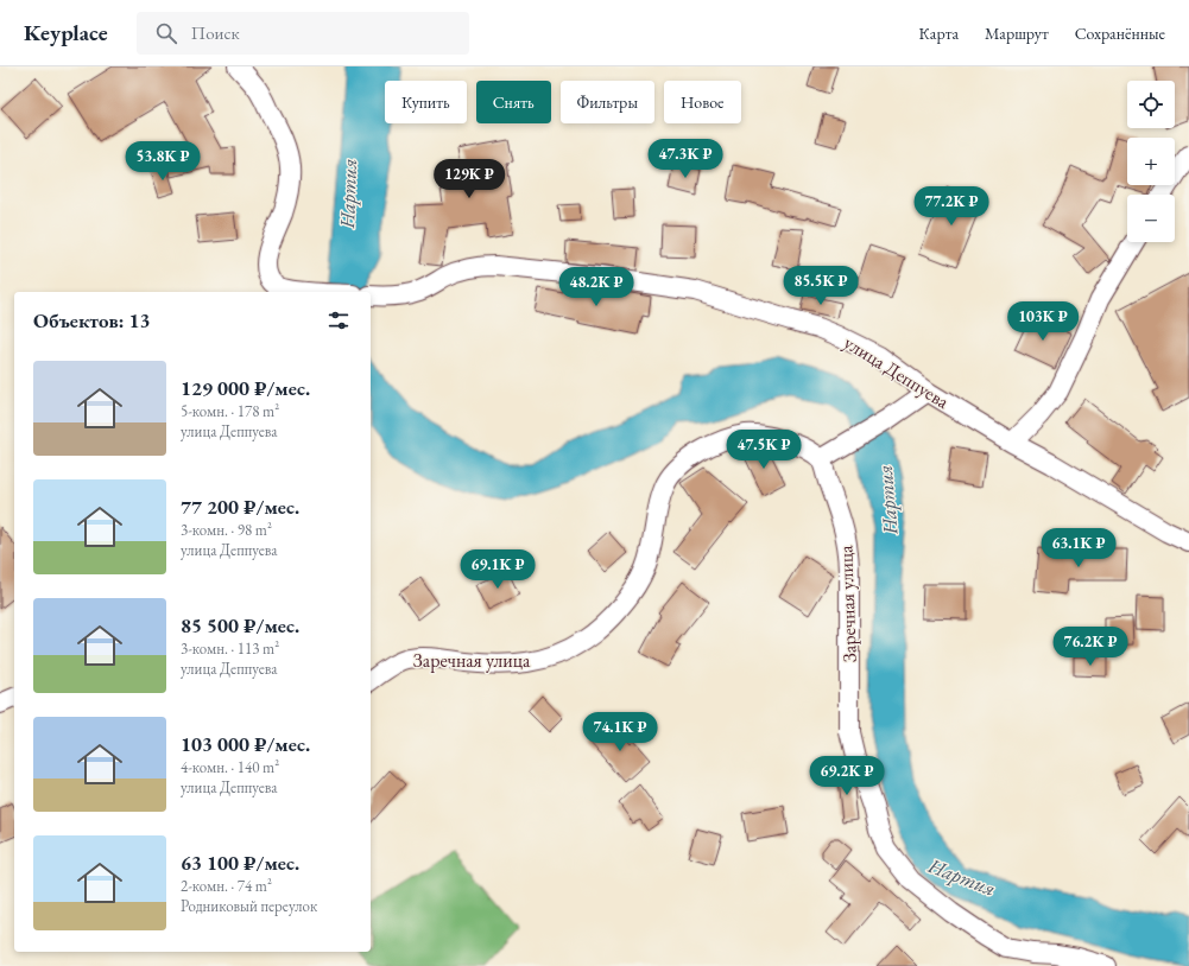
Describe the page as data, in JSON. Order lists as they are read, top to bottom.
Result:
{
  "streets": {
    "street": ["улица Деппуева", "Заречная улица"]
  },
  "water": ["Нартия"],
  "page": {
    "header": "Keyplace",
    "search": "Поиск",
    "nav": ["Карта", "Маршрут", "Сохранённые"],
    "map_buttons": ["+", "−"],
    "chip": [
      "Купить",
      "Снять",
      "Фильтры",
      "Новое"
    ],
    "price": [
      "47.3K ₽",
      "53.8K ₽",
      "129K ₽",
      "77.2K ₽",
      "85.5K ₽",
      "48.2K ₽",
      "103K ₽",
      "47.5K ₽",
      "63.1K ₽",
      "69.1K ₽",
      "76.2K ₽",
      "74.1K ₽",
      "69.2K ₽"
    ],
    "heading": "Объектов: 13",
    "list": [
      {
        "name": "129 000 ₽/мес.",
        "note": "5-комн. · 178 m² · улица Деппуева"
      },
      {
        "name": "77 200 ₽/мес.",
        "note": "3-комн. · 98 m² · улица Деппуева"
      },
      {
        "name": "85 500 ₽/мес.",
        "note": "3-комн. · 113 m² · улица Деппуева"
      },
      {
        "name": "103 000 ₽/мес.",
        "note": "4-комн. · 140 m² · улица Деппуева"
      },
      {
        "name": "63 100 ₽/мес.",
        "note": "2-комн. · 74 m² · Родниковый переулок"
      }
    ]
  }
}
